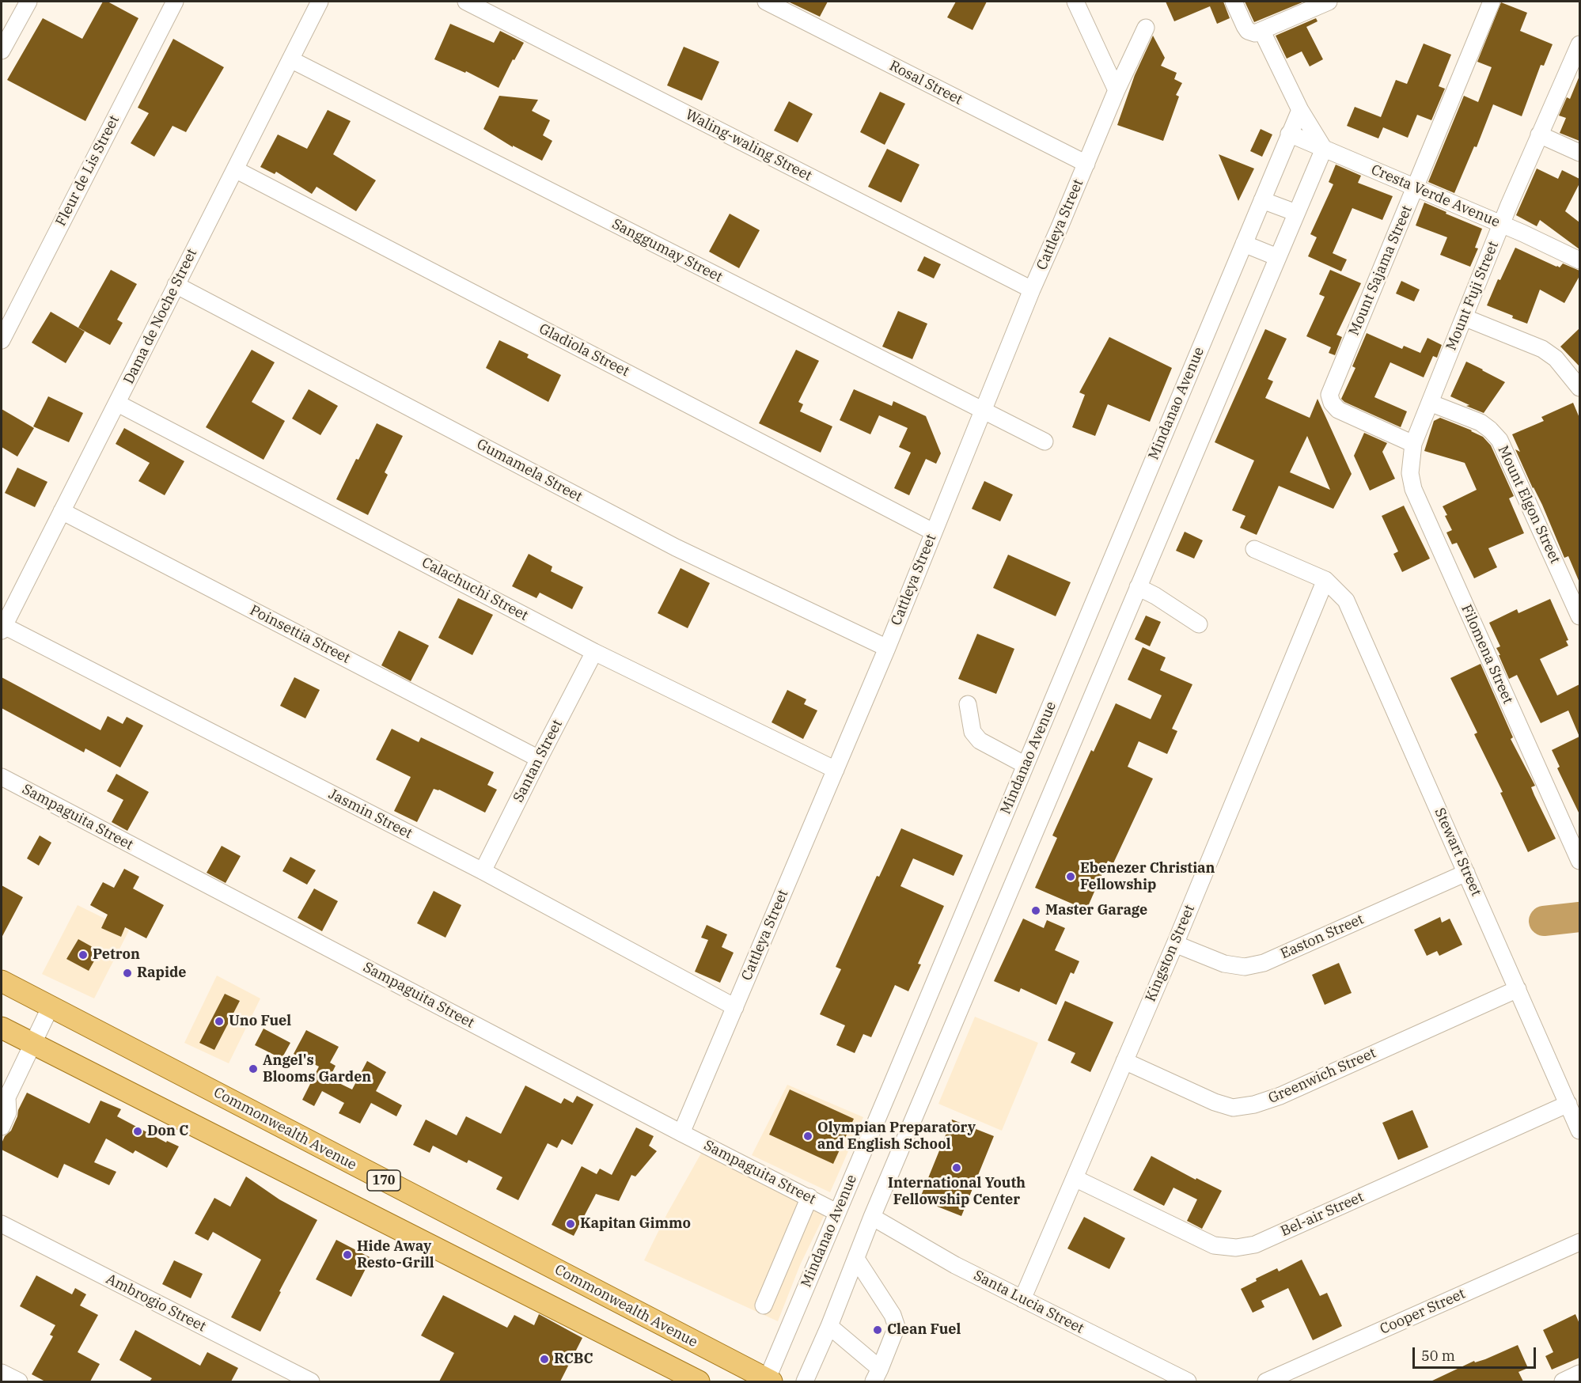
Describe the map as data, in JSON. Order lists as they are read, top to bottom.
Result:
{
  "streets": {
    "main road": ["Commonwealth Avenue", "170"],
    "street": [
      "Rosal Street",
      "Waling-waling Street",
      "Fleur de Lis Street",
      "Cresta Verde Avenue",
      "Cattleya Street",
      "Sanggumay Street",
      "Mount Sajama Street",
      "Mount Fuji Street",
      "Dama de Noche Street",
      "Gladiola Street",
      "Mindanao Avenue",
      "Gumamela Street",
      "Mount Elgon Street",
      "Calachuchi Street",
      "Poinsettia Street",
      "Filomena Street",
      "Santan Street",
      "Jasmin Street",
      "Sampaguita Street",
      "Stewart Street",
      "Easton Street",
      "Kingston Street",
      "Greenwich Street",
      "Bel-air Street",
      "Santa Lucia Street",
      "Ambrogio Street",
      "Cooper Street"
    ]
  },
  "crossings": [
    ["Rosal Street", "Cattleya Street"],
    ["Waling-waling Street", "Cattleya Street"],
    ["Cresta Verde Avenue", "Mount Sajama Street"],
    ["Cresta Verde Avenue", "Mount Fuji Street"],
    ["Cresta Verde Avenue", "Mindanao Avenue"],
    ["Cattleya Street", "Sanggumay Street"],
    ["Cattleya Street", "Gladiola Street"],
    ["Cattleya Street", "Gumamela Street"],
    ["Cattleya Street", "Calachuchi Street"],
    ["Cattleya Street", "Jasmin Street"],
    ["Cattleya Street", "Sampaguita Street"],
    ["Sanggumay Street", "Dama de Noche Street"],
    ["Mount Sajama Street", "Mount Fuji Street"],
    ["Mount Sajama Street", "Filomena Street"],
    ["Mount Fuji Street", "Mount Elgon Street"],
    ["Mount Fuji Street", "Filomena Street"],
    ["Dama de Noche Street", "Gladiola Street"],
    ["Dama de Noche Street", "Gumamela Street"],
    ["Dama de Noche Street", "Calachuchi Street"],
    ["Dama de Noche Street", "Poinsettia Street"],
    ["Dama de Noche Street", "Jasmin Street"],
    ["Mindanao Avenue", "Sampaguita Street"],
    ["Mindanao Avenue", "Commonwealth Avenue"],
    ["Calachuchi Street", "Santan Street"],
    ["Poinsettia Street", "Santan Street"],
    ["Santan Street", "Jasmin Street"],
    ["Stewart Street", "Easton Street"],
    ["Stewart Street", "Kingston Street"],
    ["Stewart Street", "Greenwich Street"],
    ["Stewart Street", "Bel-air Street"],
    ["Easton Street", "Kingston Street"],
    ["Kingston Street", "Greenwich Street"],
    ["Kingston Street", "Bel-air Street"],
    ["Kingston Street", "Santa Lucia Street"]
  ],
  "places": [
    "Ebenezer Christian Fellowship",
    "Master Garage",
    "Petron",
    "Rapide",
    "Uno Fuel",
    "Angel's Blooms Garden",
    "Don C",
    "Olympian Preparatory and English School",
    "International Youth Fellowship Center",
    "Kapitan Gimmo",
    "Hide Away Resto-Grill",
    "Clean Fuel",
    "RCBC"
  ],
  "scale_bar": "50 m"
}
